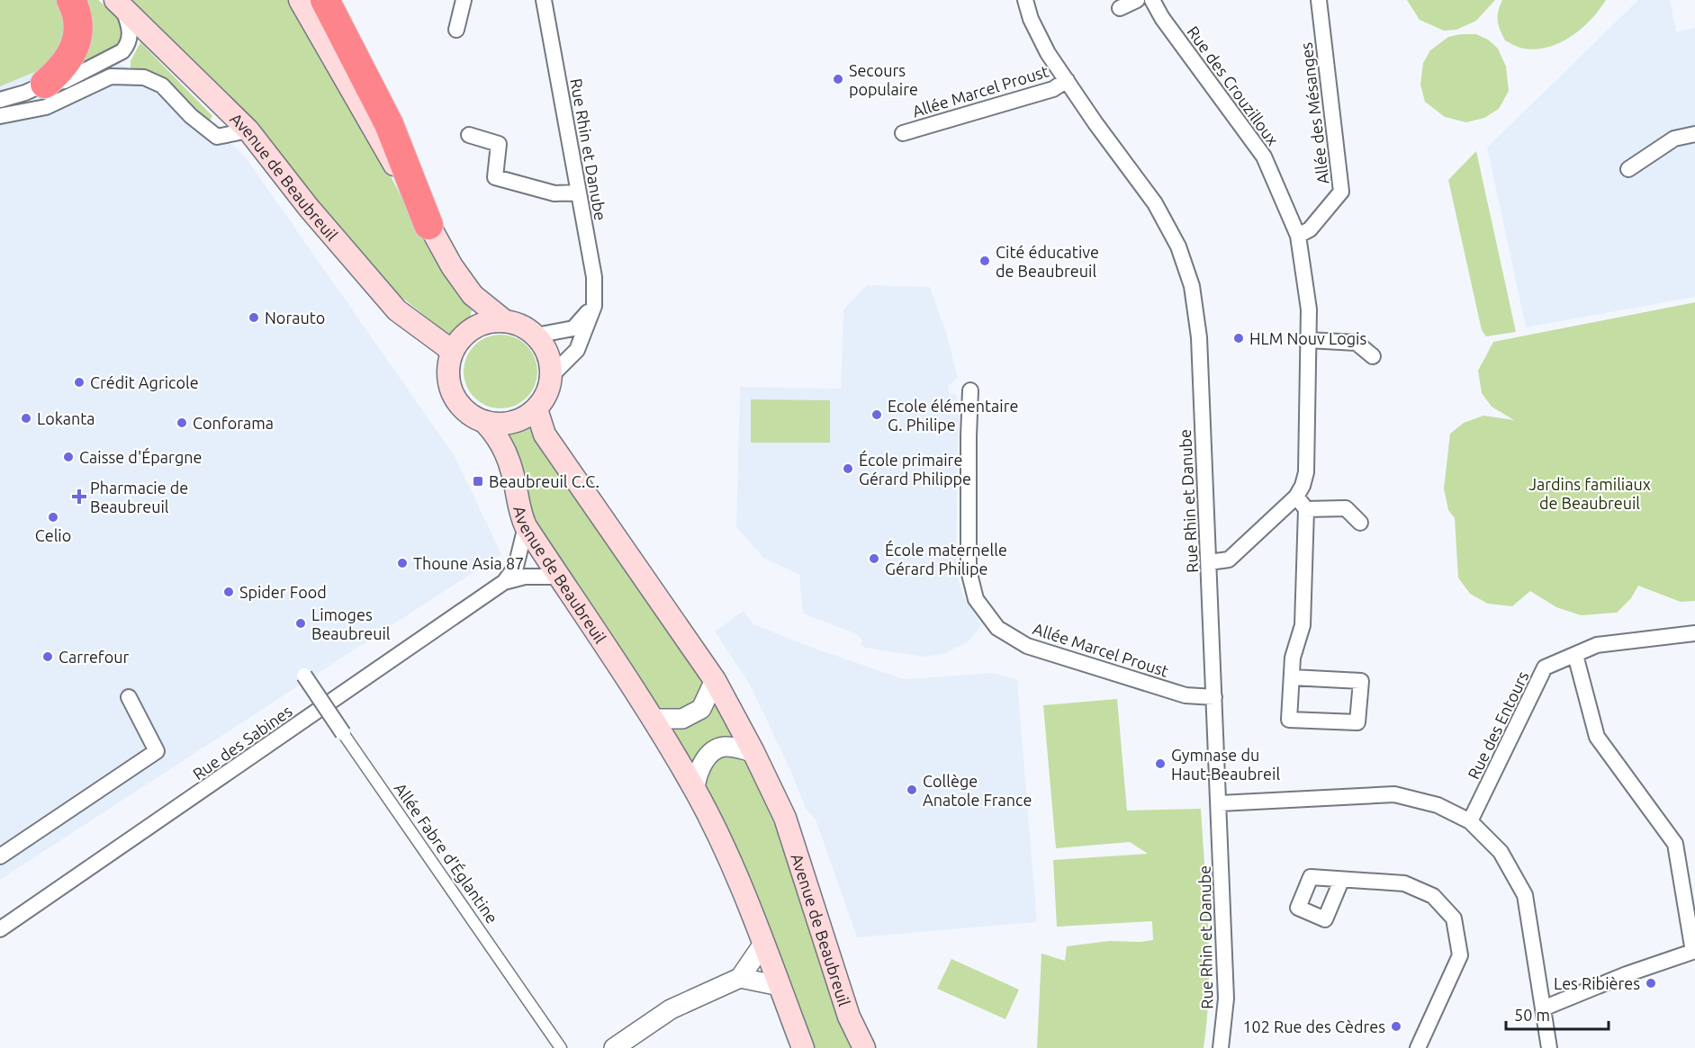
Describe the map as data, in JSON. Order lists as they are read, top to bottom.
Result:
{
  "streets": {
    "main road": ["Avenue de Beaubreuil"],
    "street": [
      "Rue des Crouzilloux",
      "Allée Marcel Proust",
      "Allée des Mésanges",
      "Rue Rhin et Danube",
      "Rue des Entours",
      "Rue des Sabines",
      "Allée Fabre d'Églantine"
    ]
  },
  "crossings": [
    ["Rue des Crouzilloux", "Allée des Mésanges"],
    ["Rue des Crouzilloux", "Rue Rhin et Danube"],
    ["Allée Marcel Proust", "Rue Rhin et Danube"],
    ["Rue Rhin et Danube", "Avenue de Beaubreuil"],
    ["Avenue de Beaubreuil", "Rue des Sabines"]
  ],
  "parks": ["Jardins familiaux de Beaubreuil"],
  "places": {
    "other": [
      "Secours populaire",
      "Cité éducative de Beaubreuil",
      "Norauto",
      "HLM Nouv Logis",
      "Crédit Agricole",
      "Ecole élémentaire G. Philipe",
      "Lokanta",
      "Conforama",
      "Caisse d'Épargne",
      "École primaire Gérard Philippe",
      "Celio",
      "École maternelle Gérard Philipe",
      "Thoune Asia 87",
      "Spider Food",
      "Limoges Beaubreuil",
      "Carrefour",
      "Gymnase du Haut-Beaubreil",
      "Collège Anatole France",
      "Les Ribières",
      "102 Rue des Cèdres"
    ],
    "transit": ["Beaubreuil C.C."],
    "health": ["Pharmacie de Beaubreuil"]
  },
  "scale_bar": "50 m"
}
